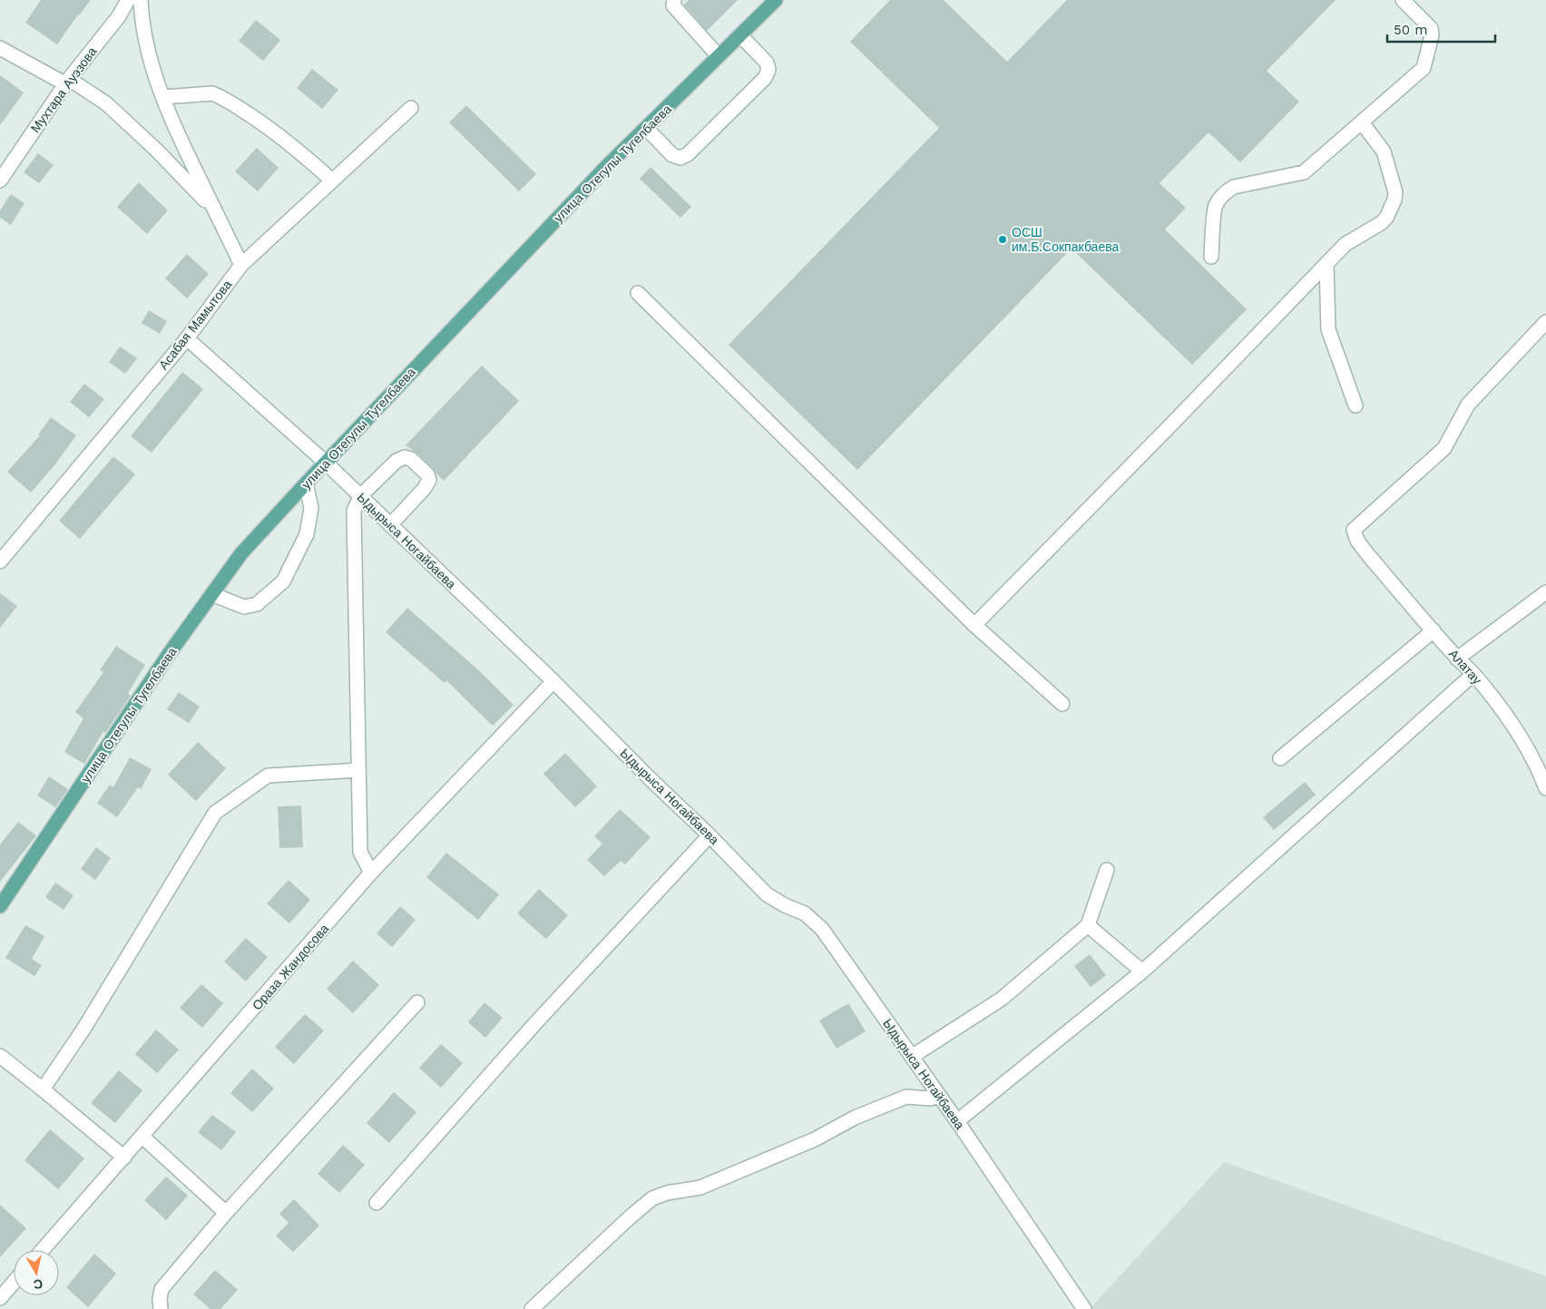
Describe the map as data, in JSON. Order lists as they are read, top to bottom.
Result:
{
  "streets": {
    "main road": ["улица Отегулы Тугелбаева"],
    "street": [
      "Мухтара Ауэзова",
      "Асабая Мамытова",
      "Ыдырыса Ногайбаева",
      "Алатау",
      "Ораза Жандосова"
    ]
  },
  "crossings": [
    ["улица Отегулы Тугелбаева", "Ыдырыса Ногайбаева"],
    ["Асабая Мамытова", "Ыдырыса Ногайбаева"],
    ["Ыдырыса Ногайбаева", "Ораза Жандосова"]
  ],
  "places": ["ОСШ им.Б.Сокпакбаева"],
  "scale_bar": "50 m",
  "north": "bottom"
}
